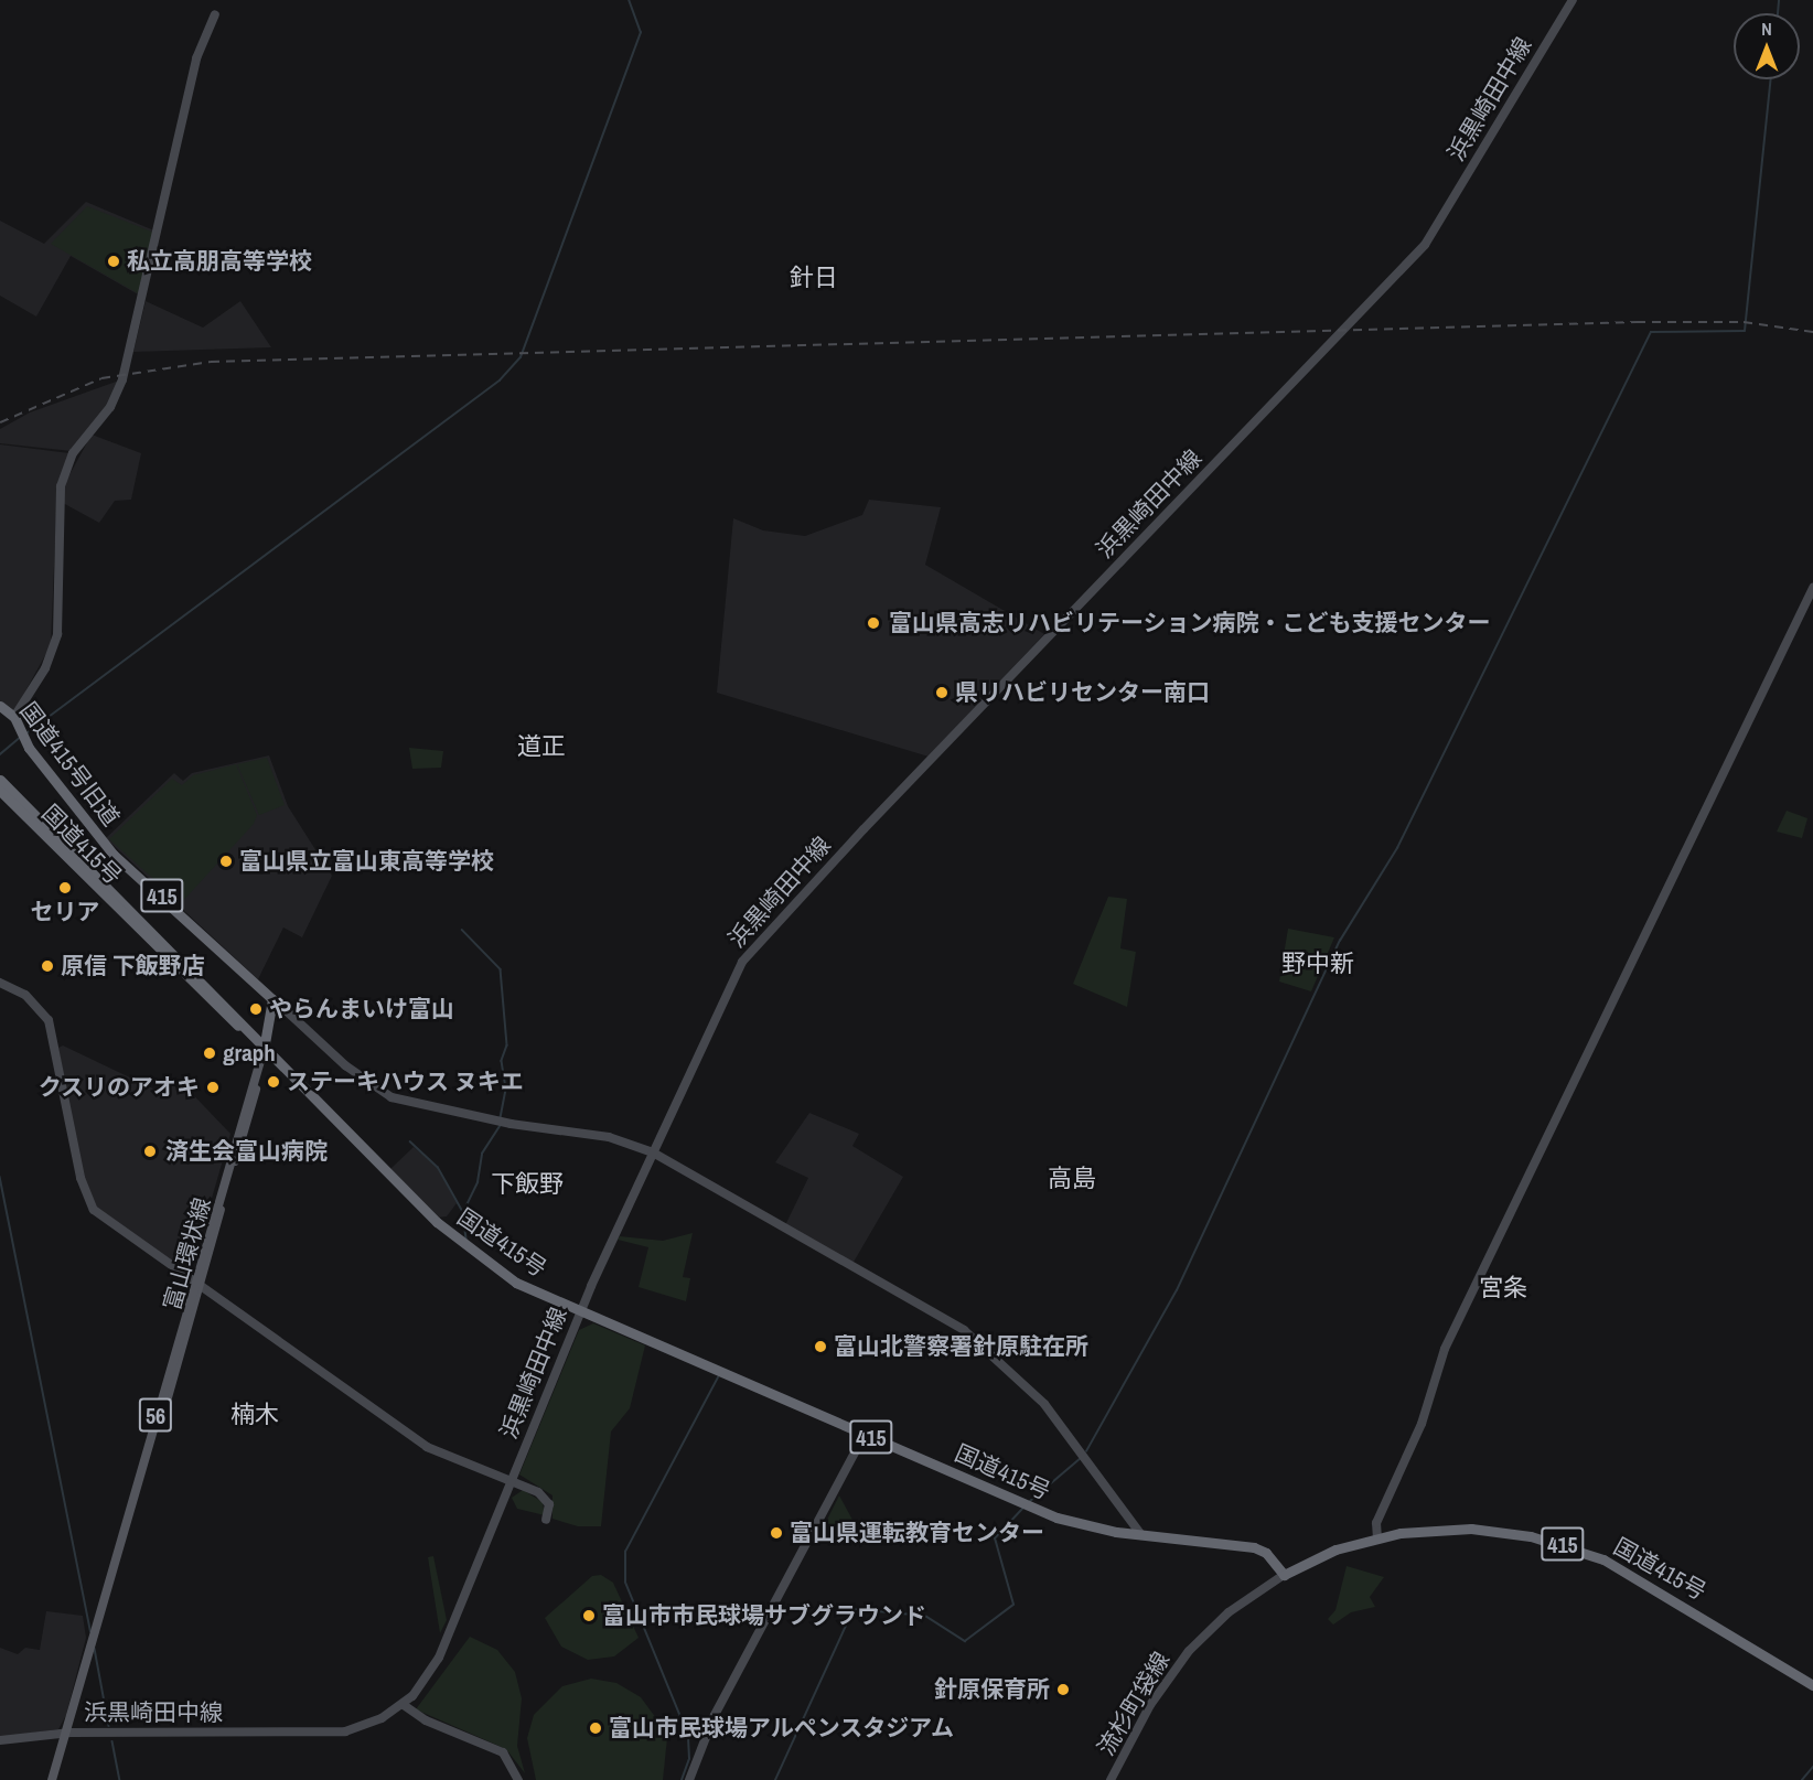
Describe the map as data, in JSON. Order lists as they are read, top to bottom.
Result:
{
  "streets": {
    "highway": ["国道415号旧道", "国道415号", "415"],
    "main road": ["富山環状線", "56"],
    "street": ["浜黒崎田中線", "流杉町袋線"]
  },
  "crossings": [
    ["浜黒崎田中線", "国道415号"],
    ["浜黒崎田中線", "富山環状線"],
    ["国道415号", "富山環状線"],
    ["国道415号", "流杉町袋線"]
  ],
  "districts": [
    "針日",
    "道正",
    "野中新",
    "高島",
    "下飯野",
    "宮条",
    "楠木"
  ],
  "places": [
    "私立高朋高等学校",
    "富山県高志リハビリテーション病院・こども支援センター",
    "県リハビリセンター南口",
    "富山県立富山東高等学校",
    "セリア",
    "原信 下飯野店",
    "やらんまいけ富山",
    "graph",
    "ステーキハウス ヌキエ",
    "クスリのアオキ",
    "済生会富山病院",
    "富山北警察署針原駐在所",
    "富山県運転教育センター",
    "富山市市民球場サブグラウンド",
    "針原保育所",
    "富山市民球場アルペンスタジアム"
  ],
  "north": "top"
}
